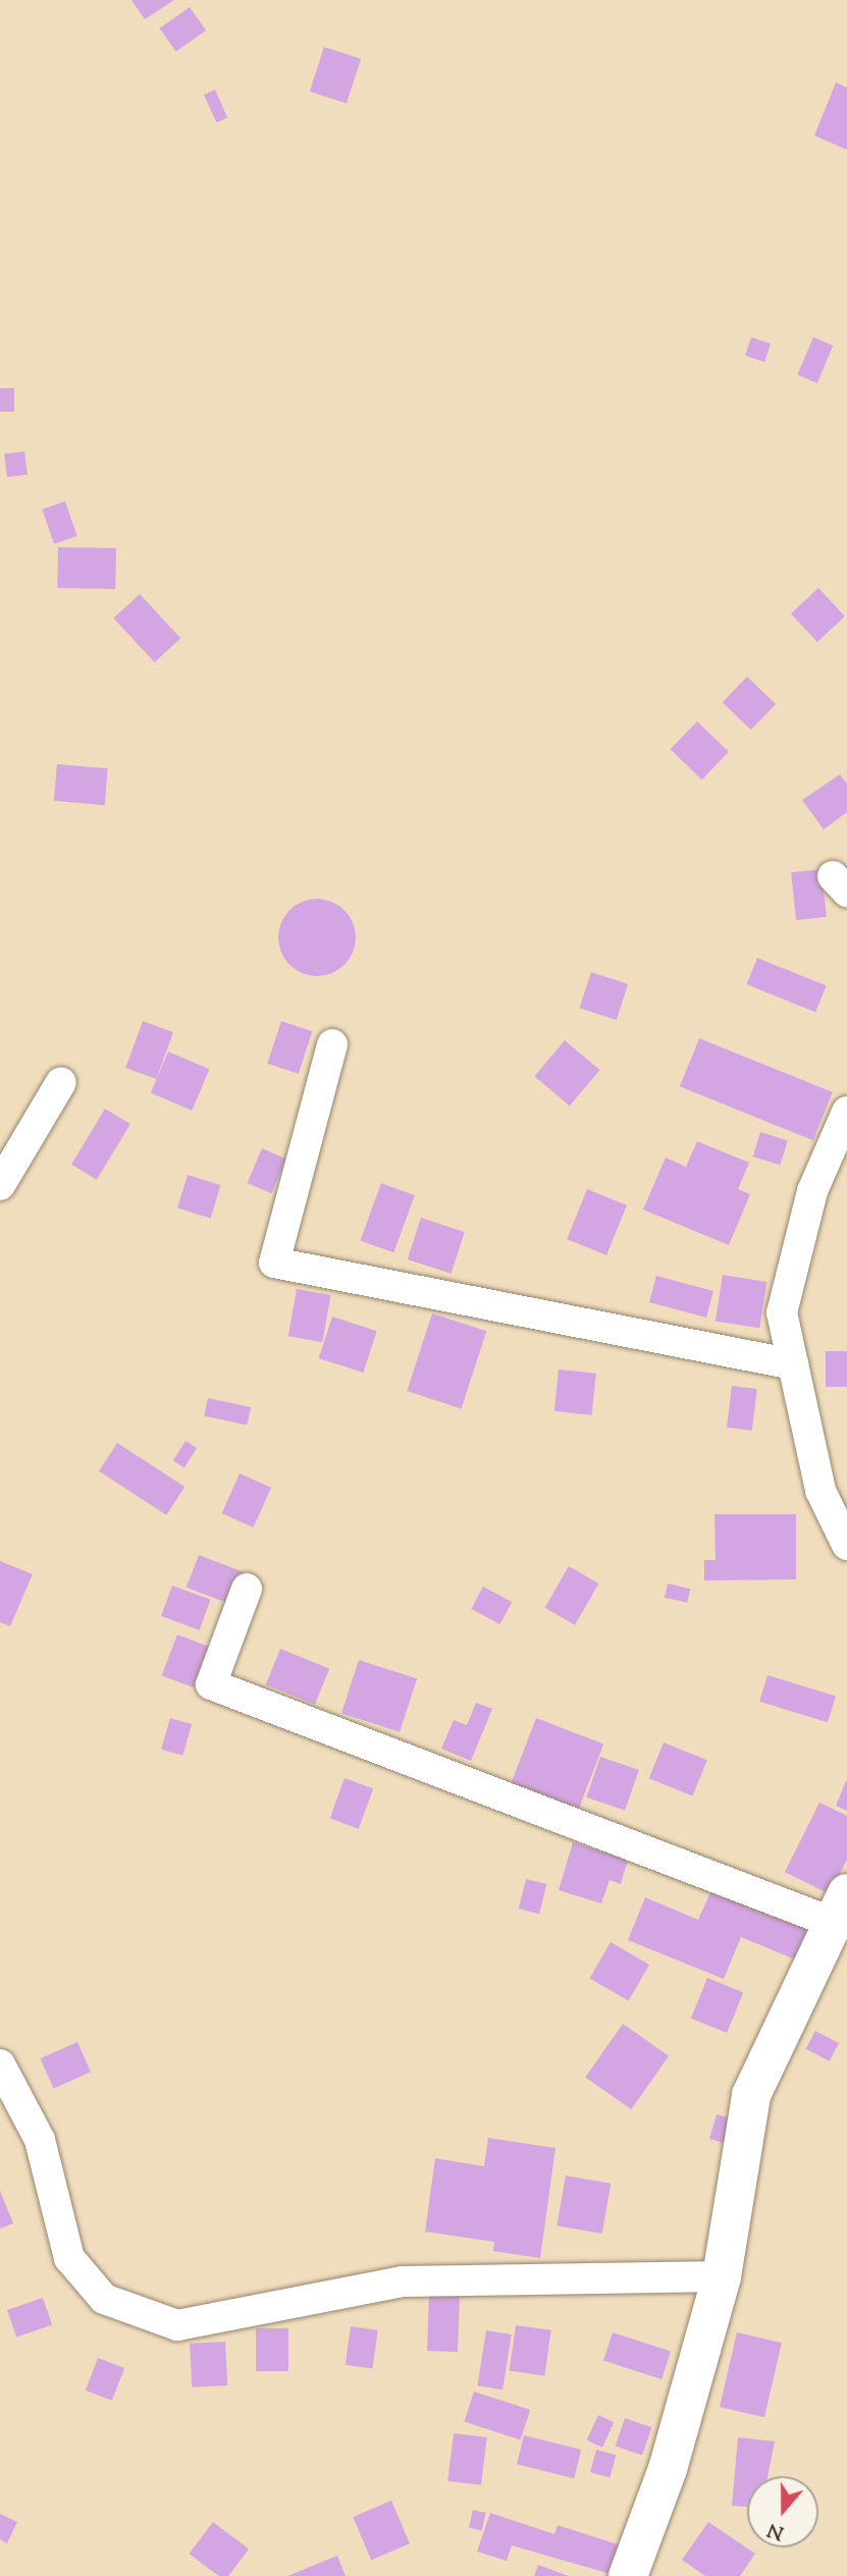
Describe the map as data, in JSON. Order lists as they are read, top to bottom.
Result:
{
  "north": "bottom"
}
